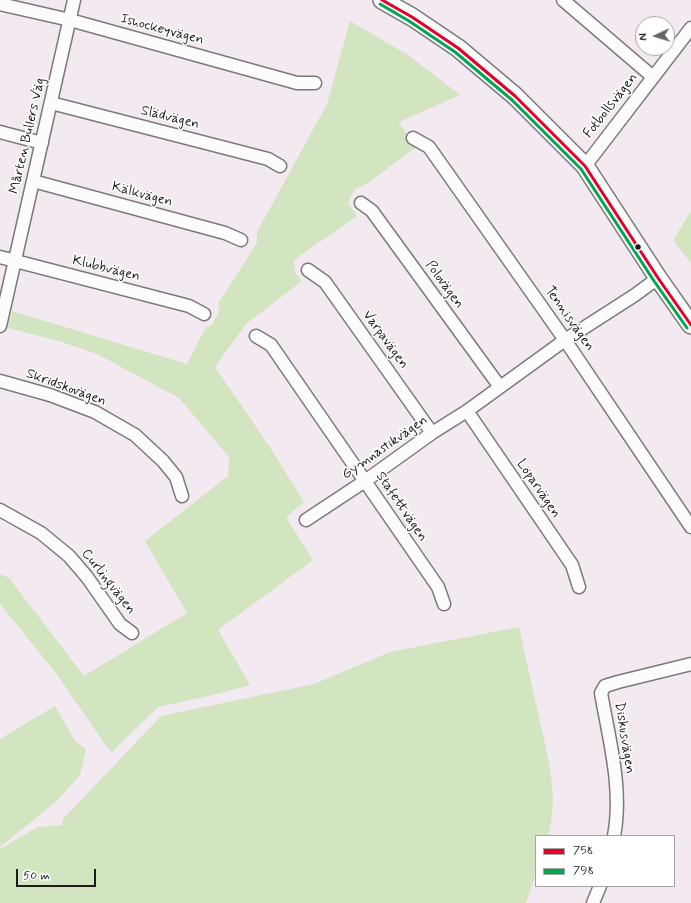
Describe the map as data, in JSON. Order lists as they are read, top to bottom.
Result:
{
  "streets": {
    "street": [
      "Ishockeyvägen",
      "Fotbollsvägen",
      "Slädvägen",
      "Mårten Bullers Väg",
      "Kälkvägen",
      "Klubbvägen",
      "Polovägen",
      "Tennisvägen",
      "Varpavägen",
      "Skridskovägen",
      "Gymnastikvägen",
      "Löparvägen",
      "Stafettvägen",
      "Curlingvägen",
      "Diskusvägen"
    ]
  },
  "crossings": [
    ["Ishockeyvägen", "Mårten Bullers Väg"],
    ["Slädvägen", "Mårten Bullers Väg"],
    ["Mårten Bullers Väg", "Kälkvägen"],
    ["Mårten Bullers Väg", "Klubbvägen"],
    ["Polovägen", "Gymnastikvägen"],
    ["Tennisvägen", "Gymnastikvägen"],
    ["Varpavägen", "Gymnastikvägen"],
    ["Gymnastikvägen", "Löparvägen"],
    ["Gymnastikvägen", "Stafettvägen"]
  ],
  "lines": ["transit line 758", "transit line 798"],
  "legend": ["758", "798"],
  "scale_bar": "50 m",
  "north": "left"
}
